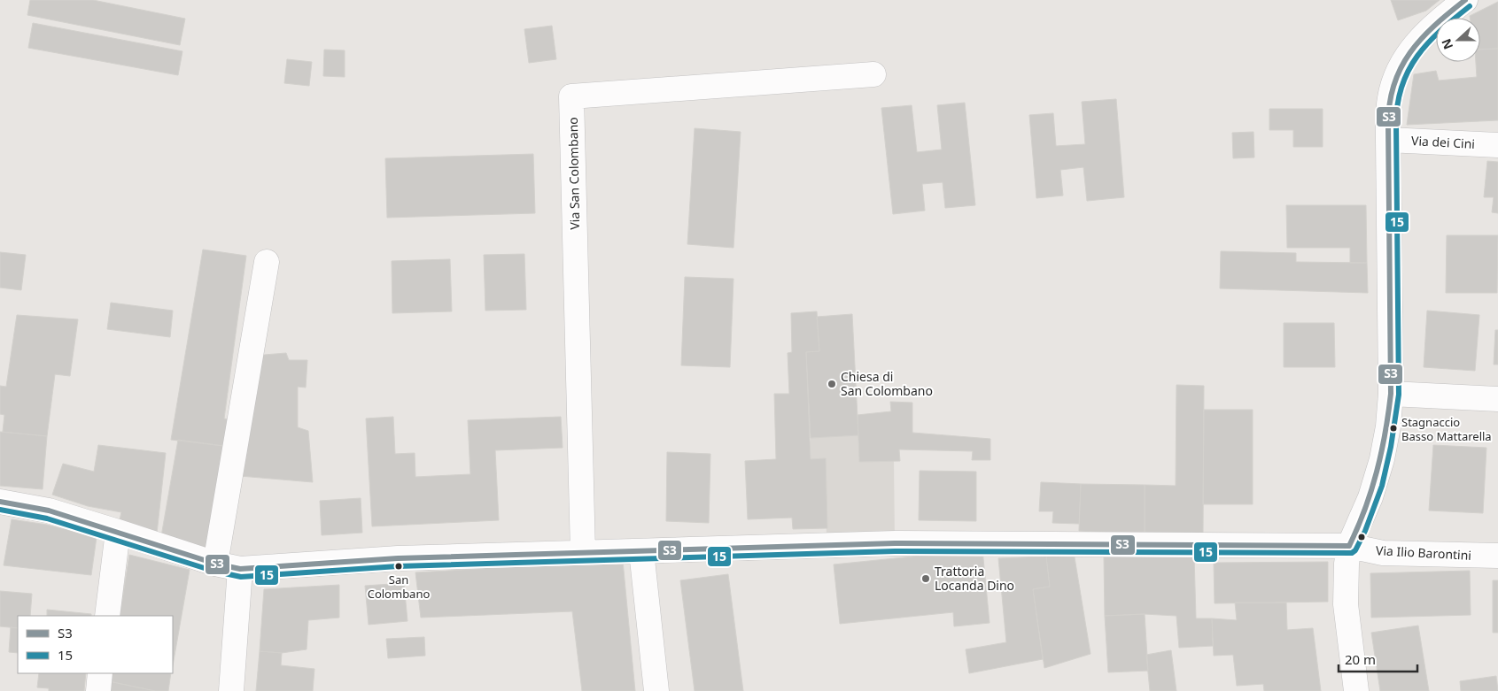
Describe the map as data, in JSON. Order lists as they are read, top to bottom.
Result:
{
  "streets": {
    "street": ["Via dei Cini", "Via San Colombano", "Via Ilio Barontini"]
  },
  "places": [
    "Chiesa di San Colombano",
    "Stagnaccio Basso Mattarella",
    "San Colombano",
    "Trattoria Locanda Dino"
  ],
  "lines": ["transit line S3", "transit line 15"],
  "legend": ["S3", "15"],
  "scale_bar": "20 m",
  "north": "left"
}
